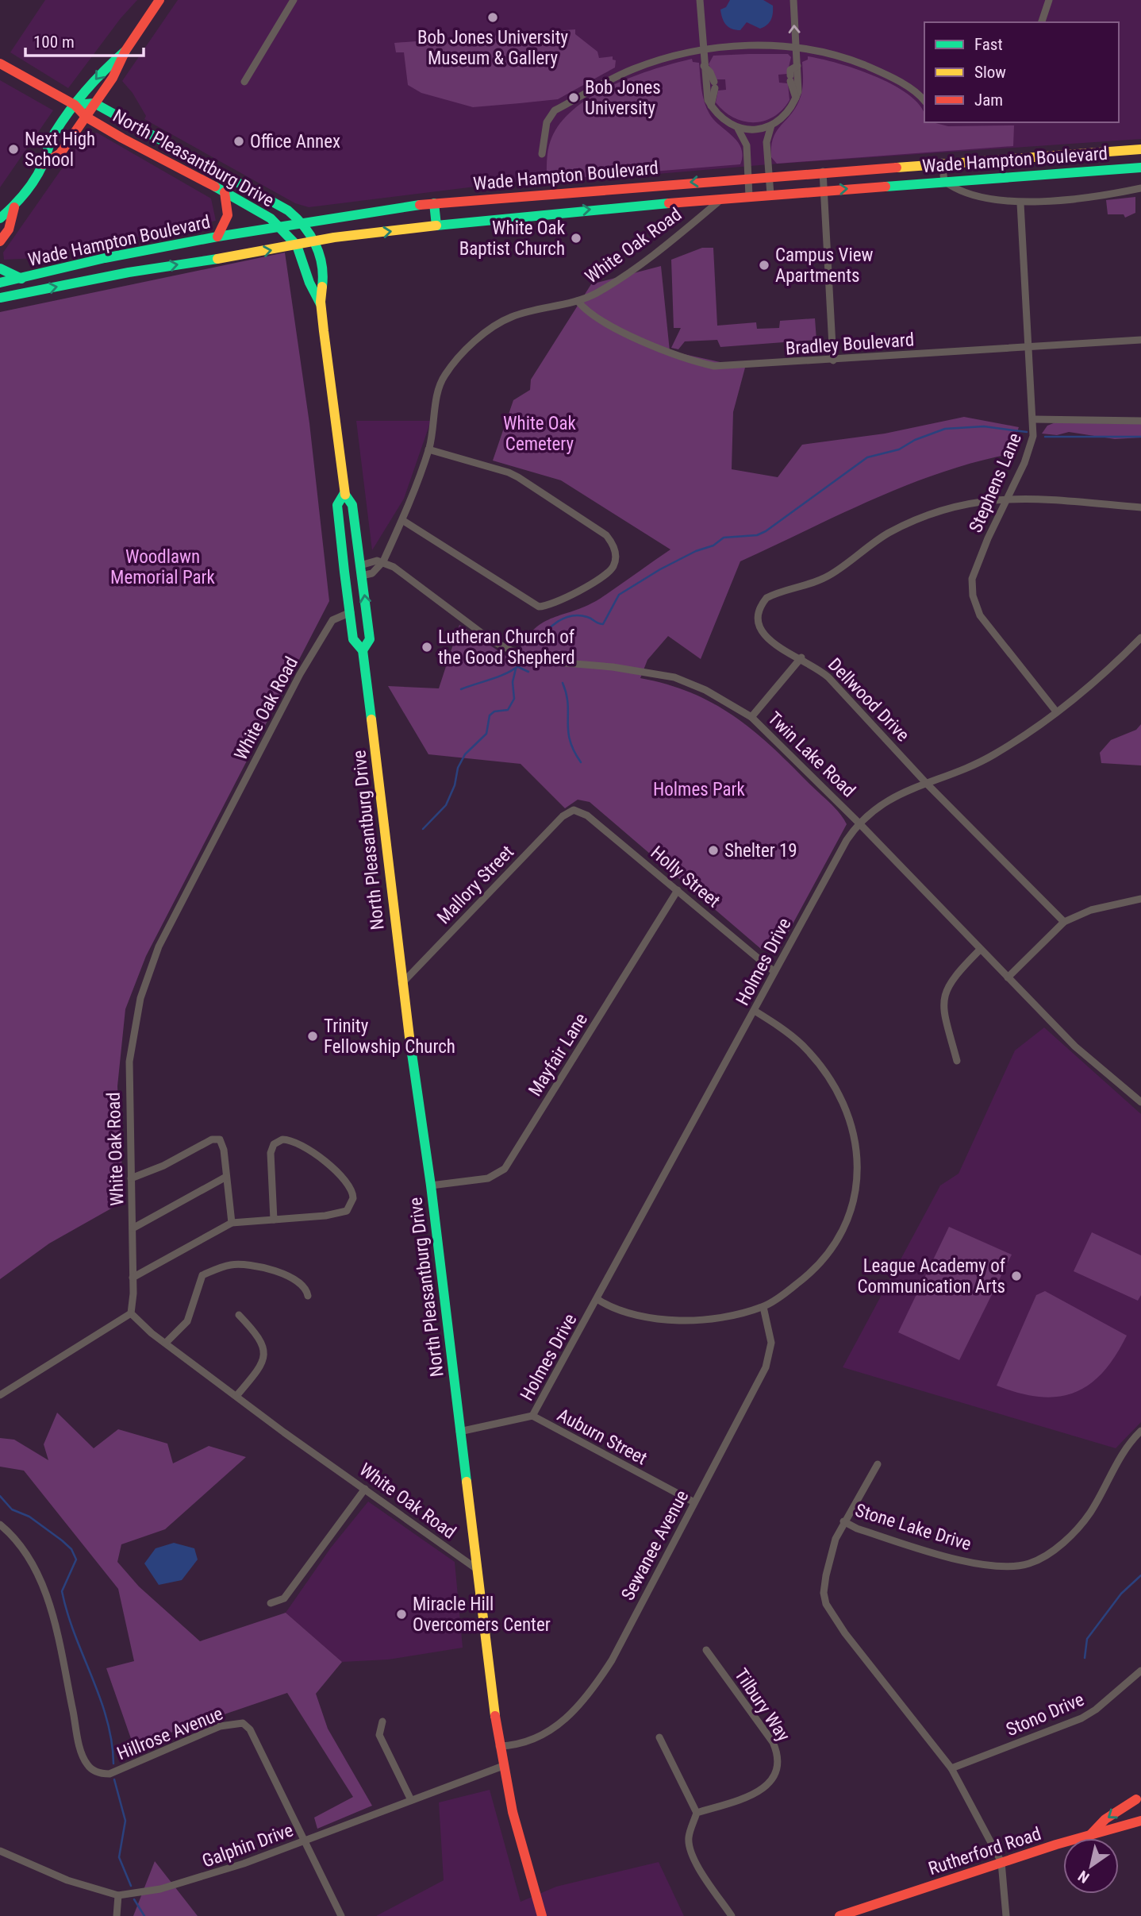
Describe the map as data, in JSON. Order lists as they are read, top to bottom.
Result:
{
  "streets": {
    "main road": ["North Pleasantburg Drive", "Wade Hampton Boulevard", "Rutherford Road"],
    "street": [
      "White Oak Road",
      "Bradley Boulevard",
      "Stephens Lane",
      "Dellwood Drive",
      "Twin Lake Road",
      "Holly Street",
      "Mallory Street",
      "Holmes Drive",
      "Mayfair Lane",
      "Auburn Street",
      "Stone Lake Drive",
      "Sewanee Avenue",
      "Tilbury Way",
      "Stono Drive",
      "Hillrose Avenue",
      "Galphin Drive"
    ]
  },
  "crossings": [
    ["North Pleasantburg Drive", "Wade Hampton Boulevard"],
    ["North Pleasantburg Drive", "White Oak Road"],
    ["North Pleasantburg Drive", "Mallory Street"],
    ["North Pleasantburg Drive", "Mayfair Lane"],
    ["North Pleasantburg Drive", "Auburn Street"],
    ["North Pleasantburg Drive", "Sewanee Avenue"],
    ["North Pleasantburg Drive", "Galphin Drive"],
    ["Wade Hampton Boulevard", "White Oak Road"],
    ["White Oak Road", "Bradley Boulevard"],
    ["White Oak Road", "Twin Lake Road"],
    ["Bradley Boulevard", "Stephens Lane"],
    ["Stephens Lane", "Dellwood Drive"],
    ["Stephens Lane", "Holmes Drive"],
    ["Dellwood Drive", "Holmes Drive"],
    ["Twin Lake Road", "Holmes Drive"],
    ["Holly Street", "Mallory Street"],
    ["Holly Street", "Holmes Drive"],
    ["Holly Street", "Mayfair Lane"],
    ["Holmes Drive", "Auburn Street"],
    ["Auburn Street", "Sewanee Avenue"],
    ["Stone Lake Drive", "Stono Drive"],
    ["Stone Lake Drive", "Rutherford Road"],
    ["Hillrose Avenue", "Galphin Drive"]
  ],
  "parks": ["White Oak Cemetery", "Woodlawn Memorial Park", "Holmes Park"],
  "places": [
    "Bob Jones University Museum & Gallery",
    "Bob Jones University",
    "Office Annex",
    "Next High School",
    "White Oak Baptist Church",
    "Campus View Apartments",
    "Lutheran Church of the Good Shepherd",
    "Shelter 19",
    "Trinity Fellowship Church",
    "League Academy of Communication Arts",
    "Miracle Hill Overcomers Center"
  ],
  "legend": ["Fast", "Slow", "Jam"],
  "scale_bar": "100 m",
  "north": "bottom left"
}
